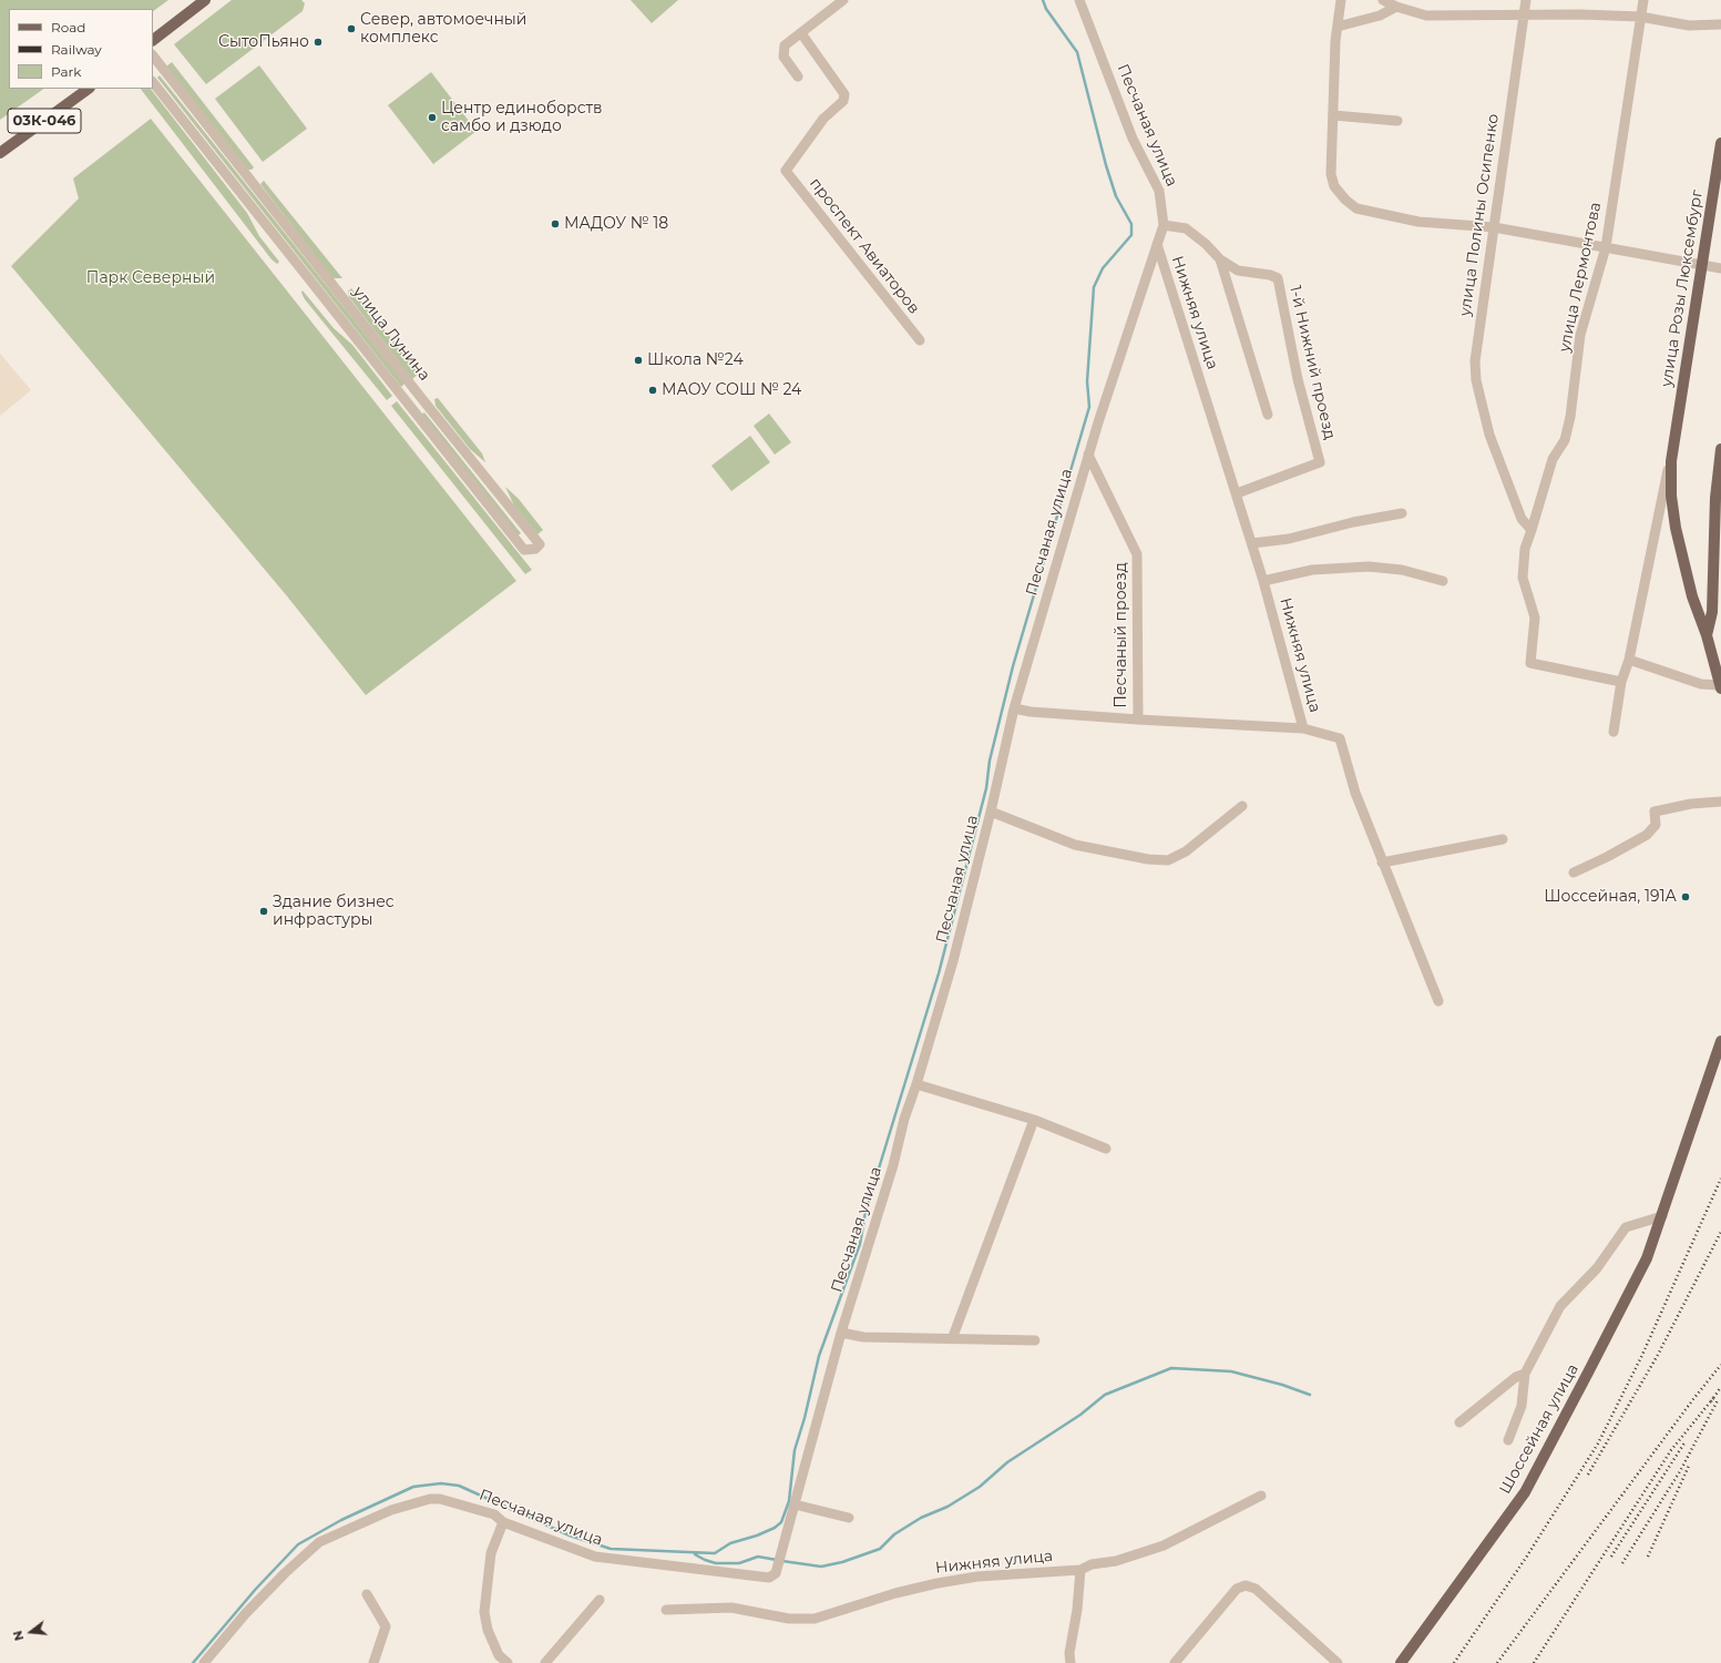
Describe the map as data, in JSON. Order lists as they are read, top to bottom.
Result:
{
  "streets": {
    "main road": ["03К-046", "улица Розы Люксембург", "Шоссейная улица"],
    "street": [
      "Песчаная улица",
      "улица Полины Осипенко",
      "проспект Авиаторов",
      "улица Лермонтова",
      "Нижняя улица",
      "улица Лунина",
      "1-й Нижний проезд",
      "Песчаный проезд"
    ]
  },
  "crossings": [
    ["Песчаная улица", "Нижняя улица"],
    ["Песчаная улица", "Песчаный проезд"],
    ["улица Полины Осипенко", "улица Лермонтова"],
    ["улица Лермонтова", "улица Розы Люксембург"],
    ["Нижняя улица", "1-й Нижний проезд"],
    ["Нижняя улица", "Песчаный проезд"]
  ],
  "parks": ["Парк Северный"],
  "places": [
    "Север, автомоечный комплекс",
    "СытоПьяно",
    "Центр единоборств самбо и дзюдо",
    "МАДОУ № 18",
    "Школа №24",
    "МАОУ СОШ № 24",
    "Шоссейная, 191А",
    "Здание бизнес инфрастуры"
  ],
  "legend": ["Road", "Railway", "Park"],
  "north": "left"
}
